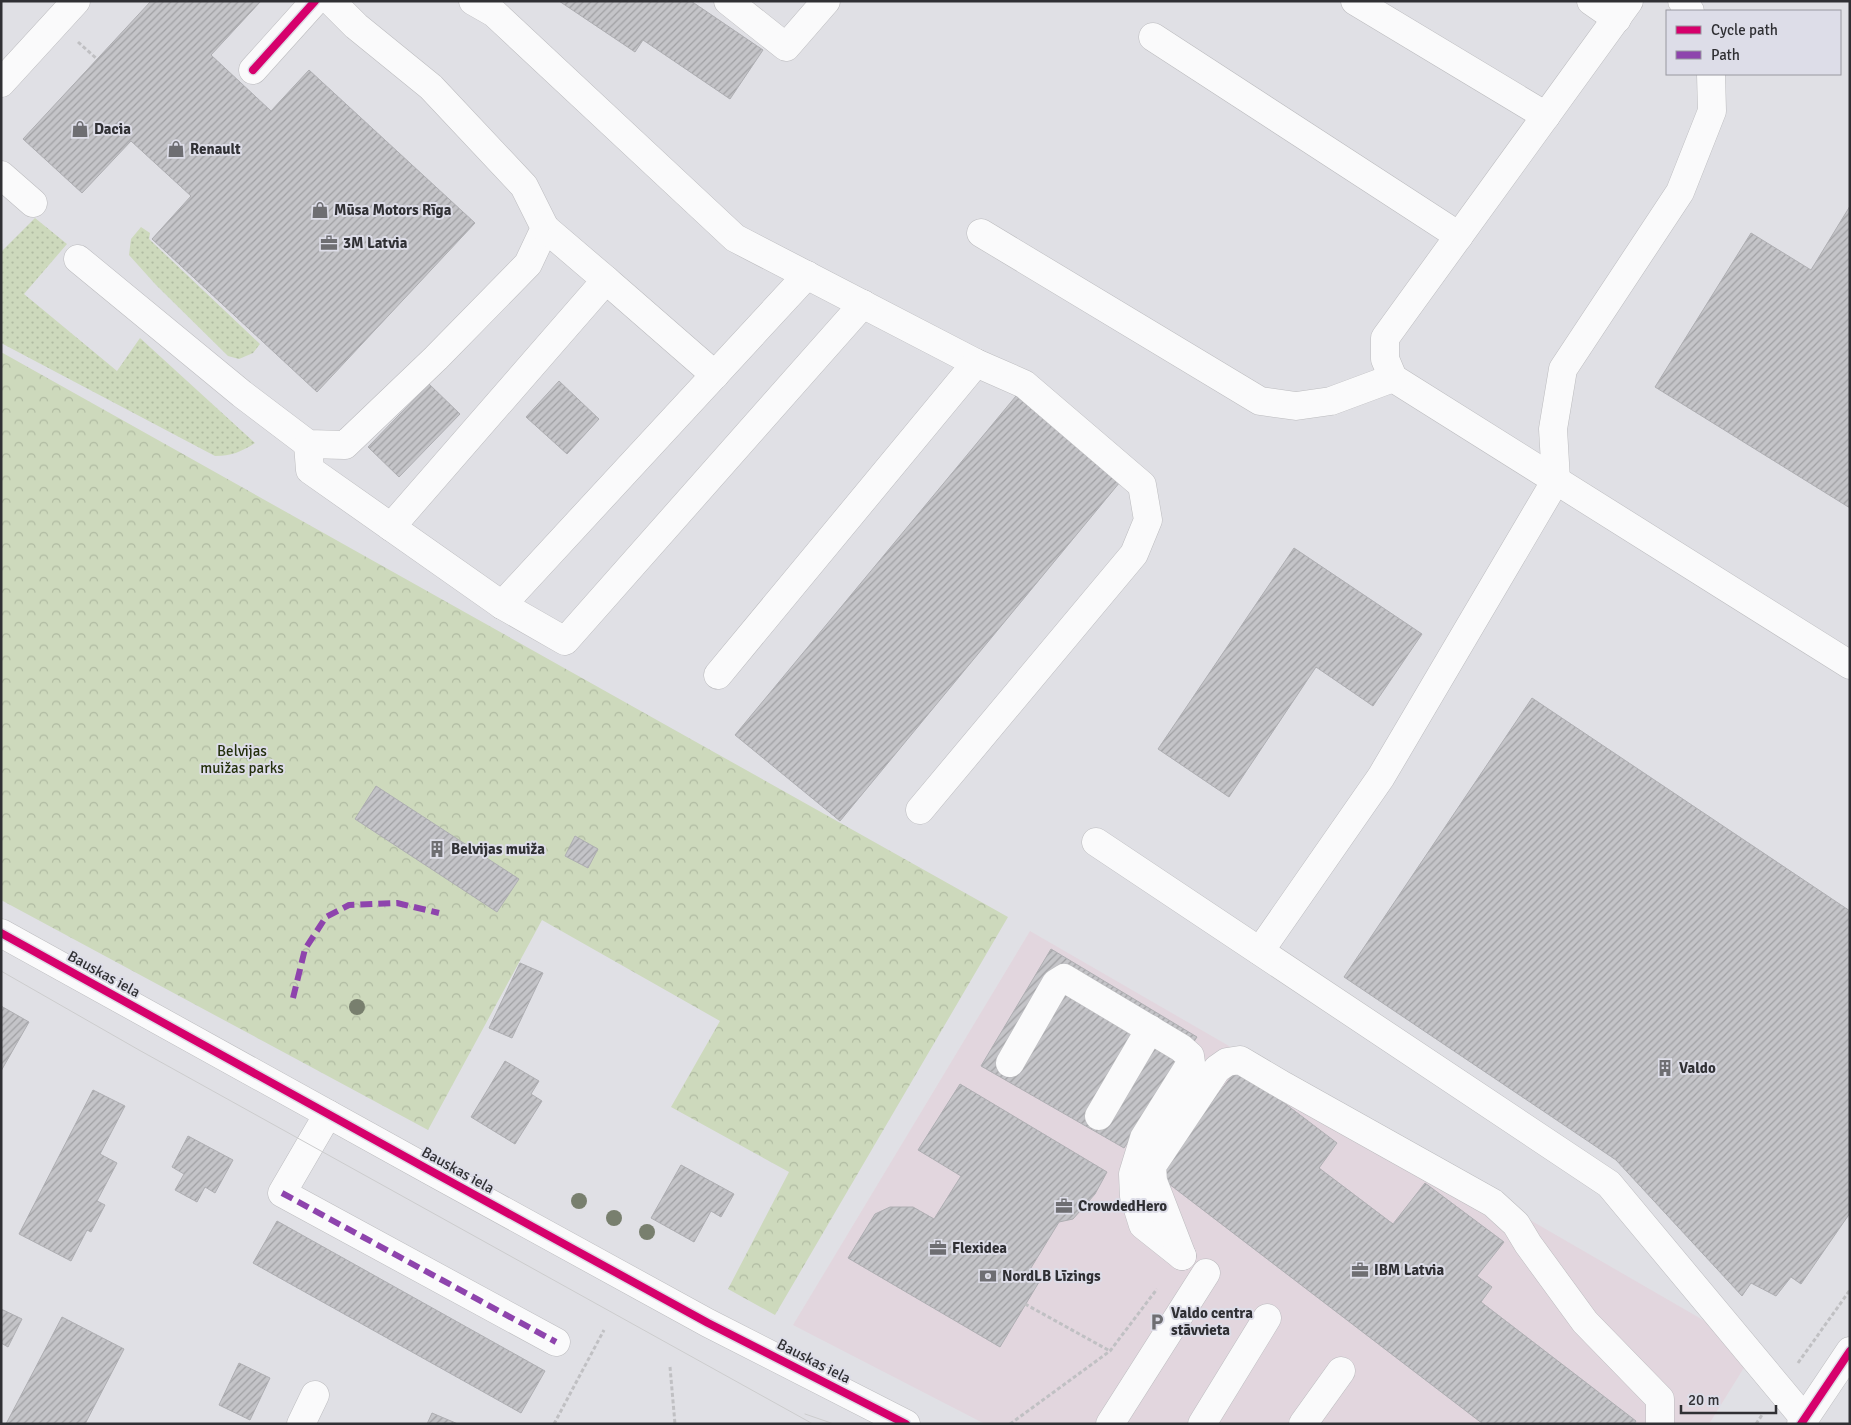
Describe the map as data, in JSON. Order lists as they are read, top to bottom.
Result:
{
  "streets": {
    "street": ["Bauskas iela"]
  },
  "parks": ["Belvijas muižas parks"],
  "places": {
    "shop": ["Dacia", "Renault", "Mūsa Motors Rīga"],
    "office": [
      "3M Latvia",
      "CrowdedHero",
      "Flexidea",
      "IBM Latvia"
    ],
    "building": ["Belvijas muiža", "Valdo"],
    "bank": ["NordLB Līzings"],
    "parking": ["Valdo centra stāvvieta"]
  },
  "legend": ["Cycle path", "Path"],
  "scale_bar": "20 m"
}
